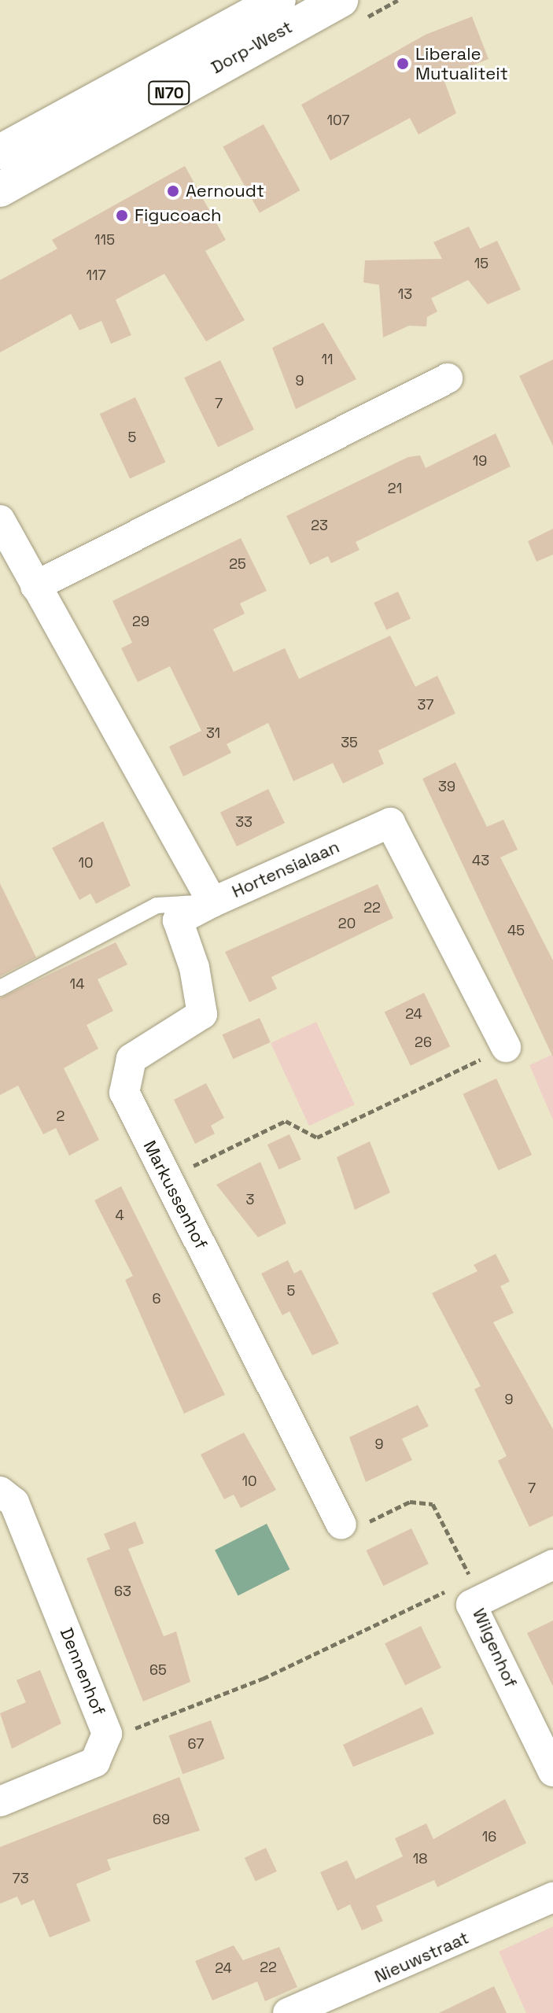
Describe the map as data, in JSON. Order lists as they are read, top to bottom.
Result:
{
  "streets": {
    "main road": ["Dorp-West", "N70"],
    "street": [
      "Hortensialaan",
      "Markussenhof",
      "Wilgenhof",
      "Dennenhof",
      "Nieuwstraat"
    ]
  },
  "crossings": [
    ["Hortensialaan", "Markussenhof"]
  ],
  "places": ["Liberale Mutualiteit", "Aernoudt", "Figucoach"],
  "house_numbers": [
    "107",
    "115",
    "15",
    "117",
    "13",
    "11",
    "9",
    "7",
    "5",
    "19",
    "21",
    "23",
    "25",
    "29",
    "37",
    "31",
    "35",
    "39",
    "33",
    "43",
    "10",
    "22",
    "20",
    "45",
    "14",
    "24",
    "26",
    "2",
    "3",
    "4",
    "5",
    "6",
    "9",
    "9",
    "10",
    "7",
    "63",
    "65",
    "67",
    "69",
    "16",
    "18",
    "73",
    "22",
    "24"
  ]
}
